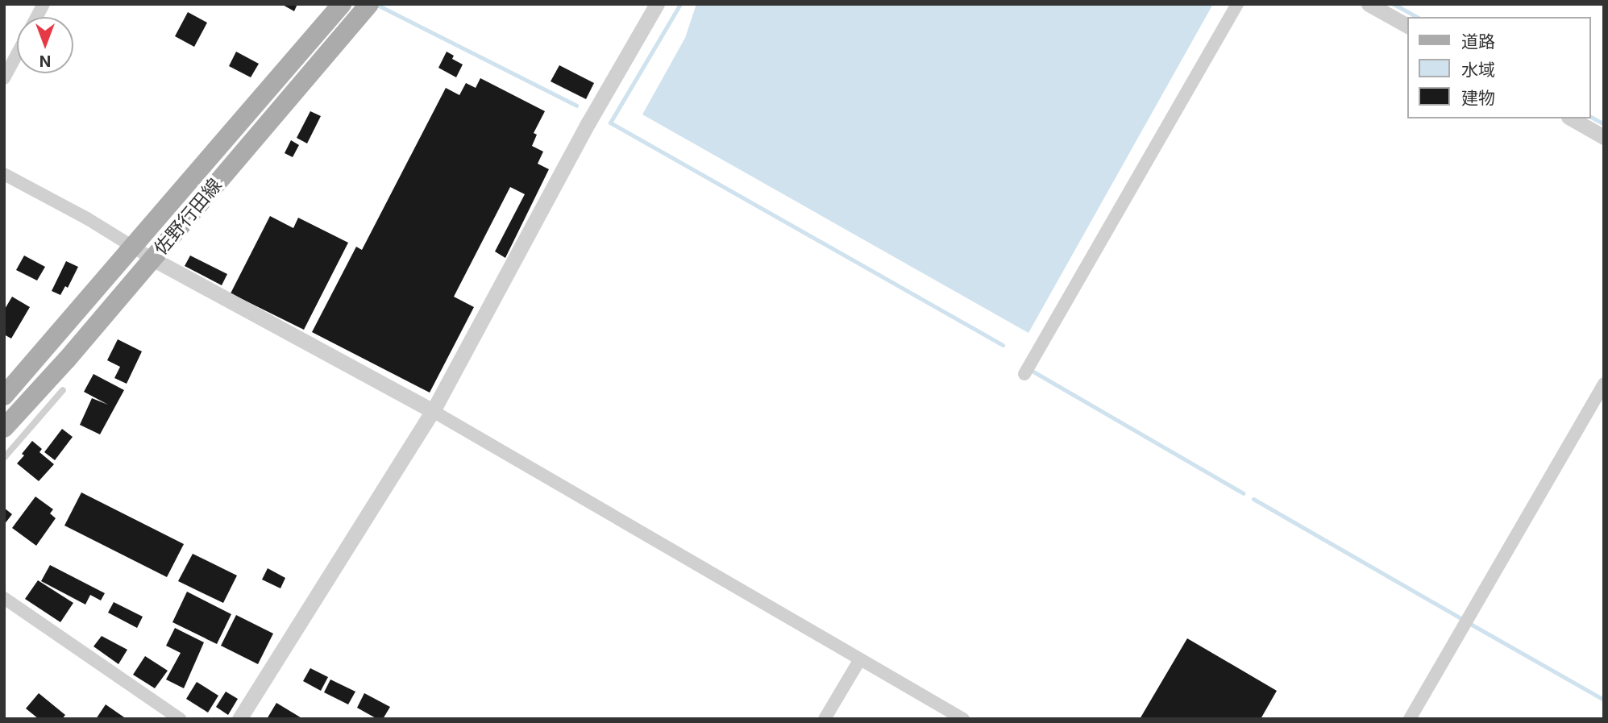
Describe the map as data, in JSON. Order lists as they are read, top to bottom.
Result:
{
  "streets": {
    "main road": ["佐野行田線"]
  },
  "legend": ["道路", "水域", "建物"],
  "north": "bottom"
}
